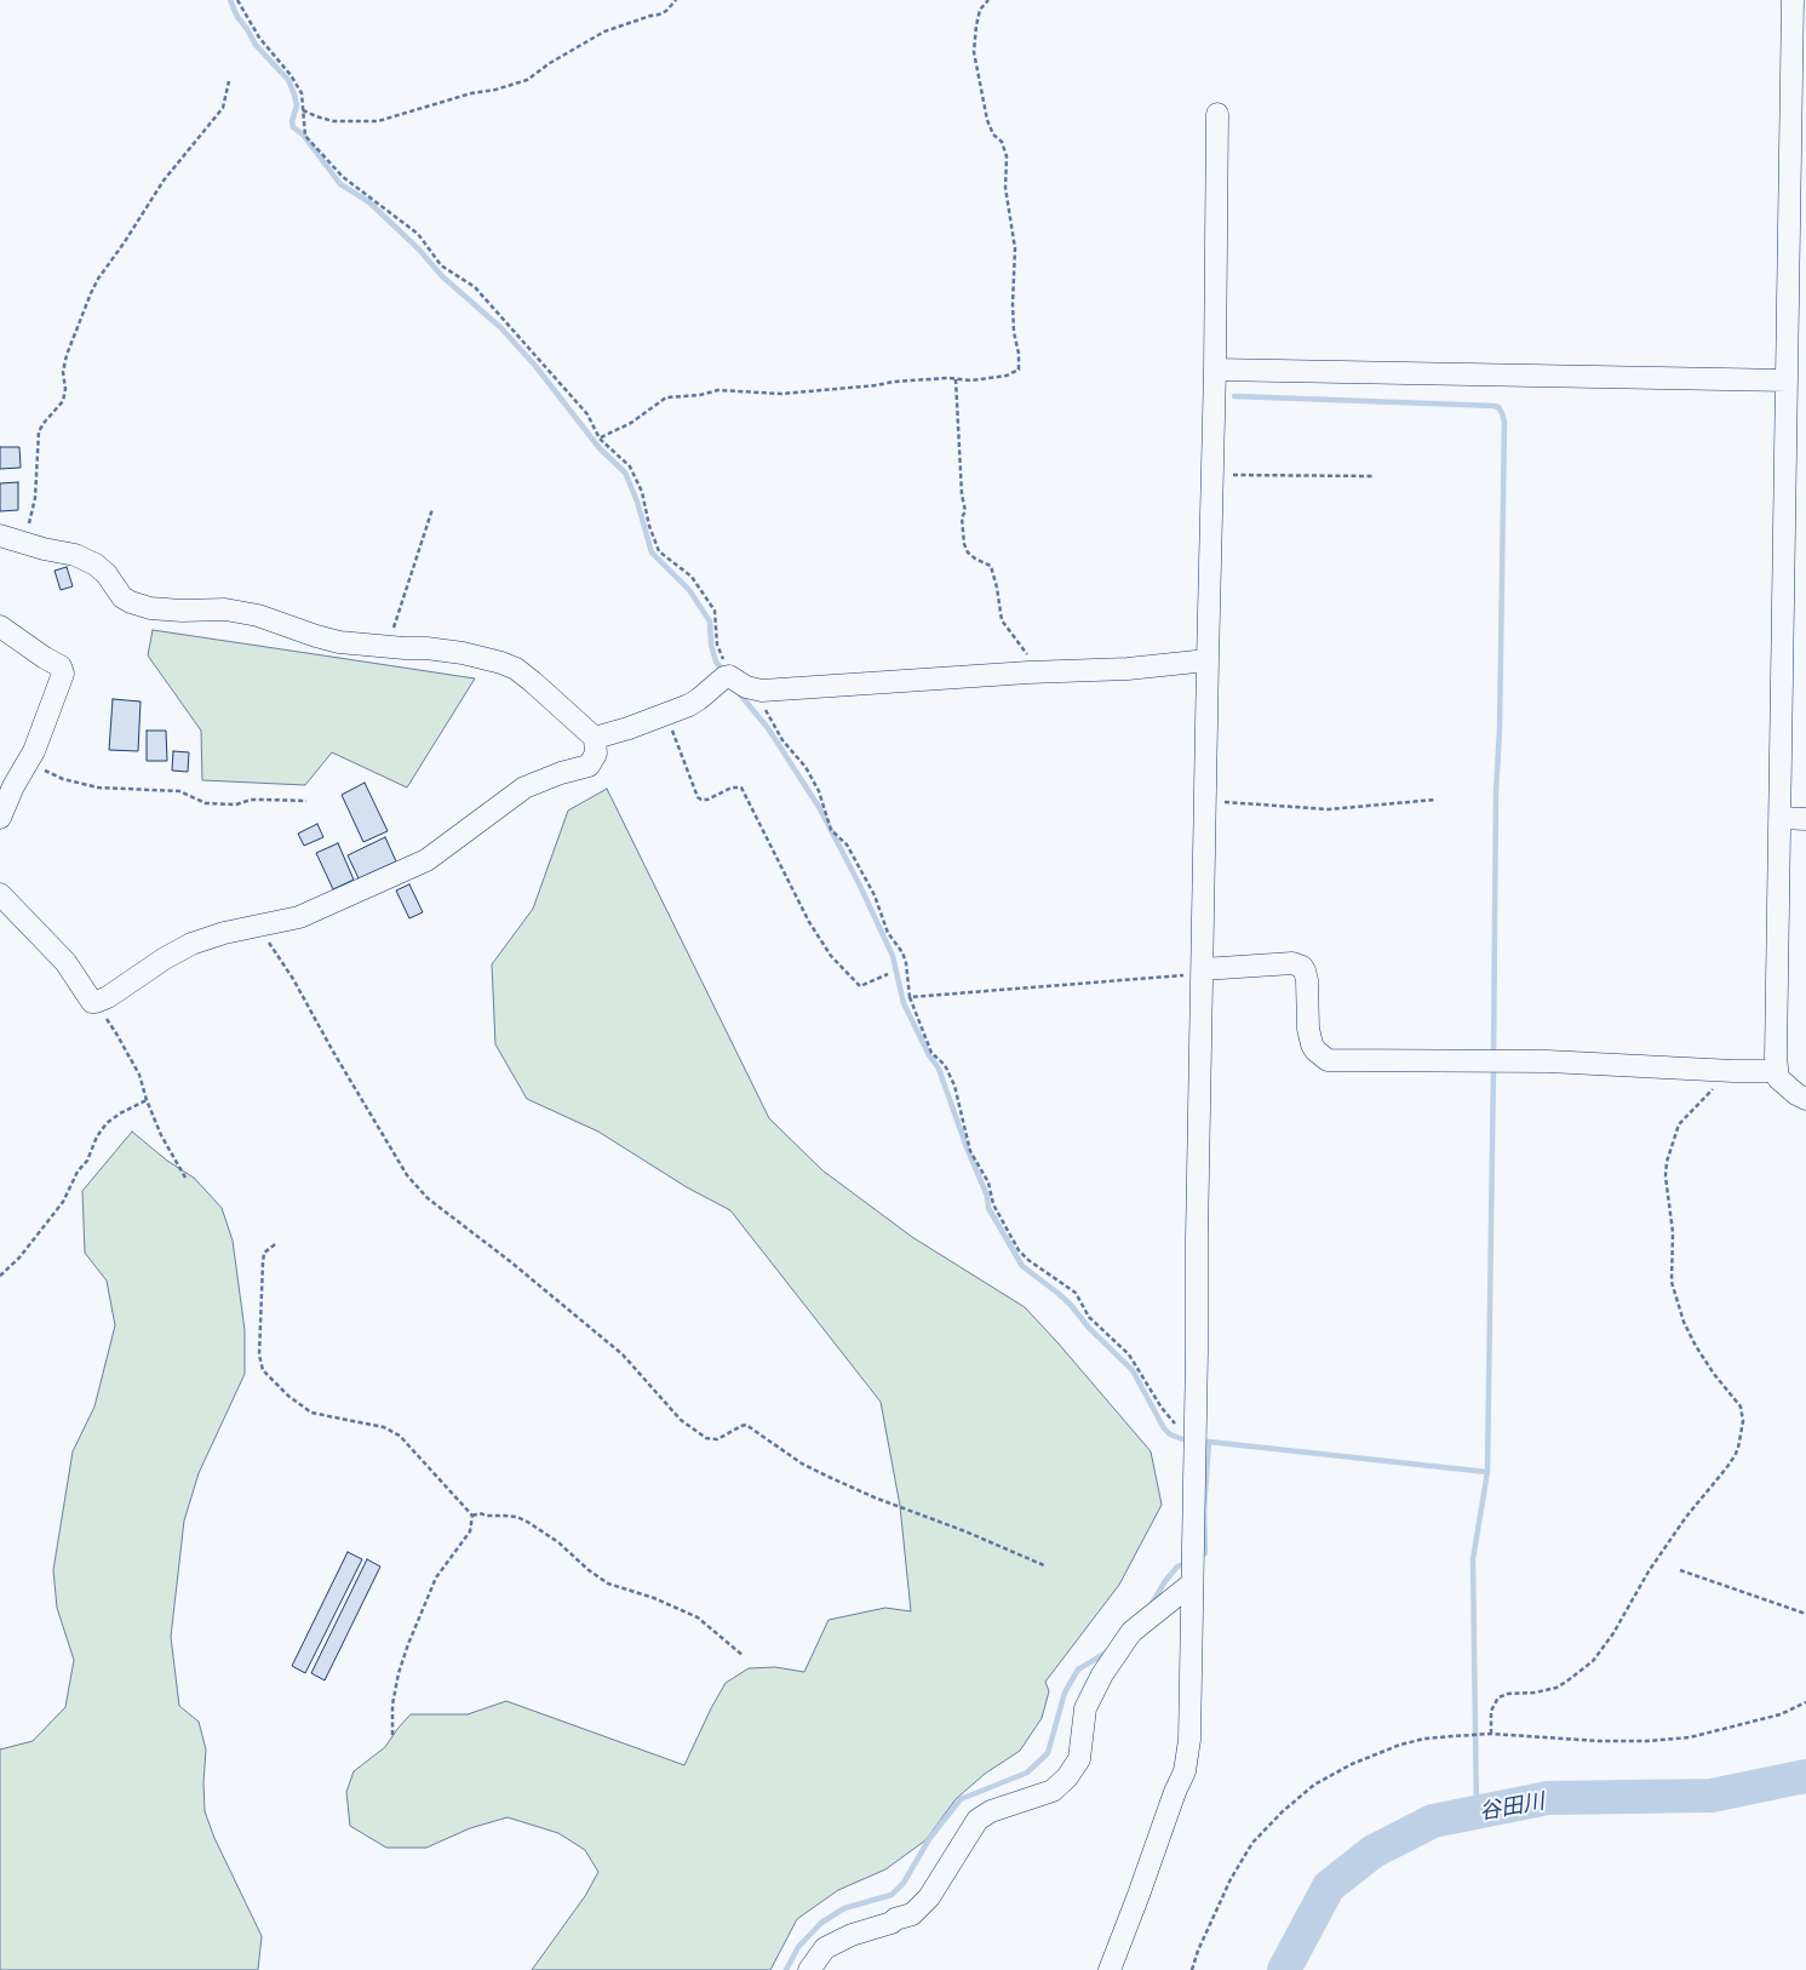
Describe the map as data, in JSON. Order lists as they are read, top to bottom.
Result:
{
  "water": ["谷田川"]
}
